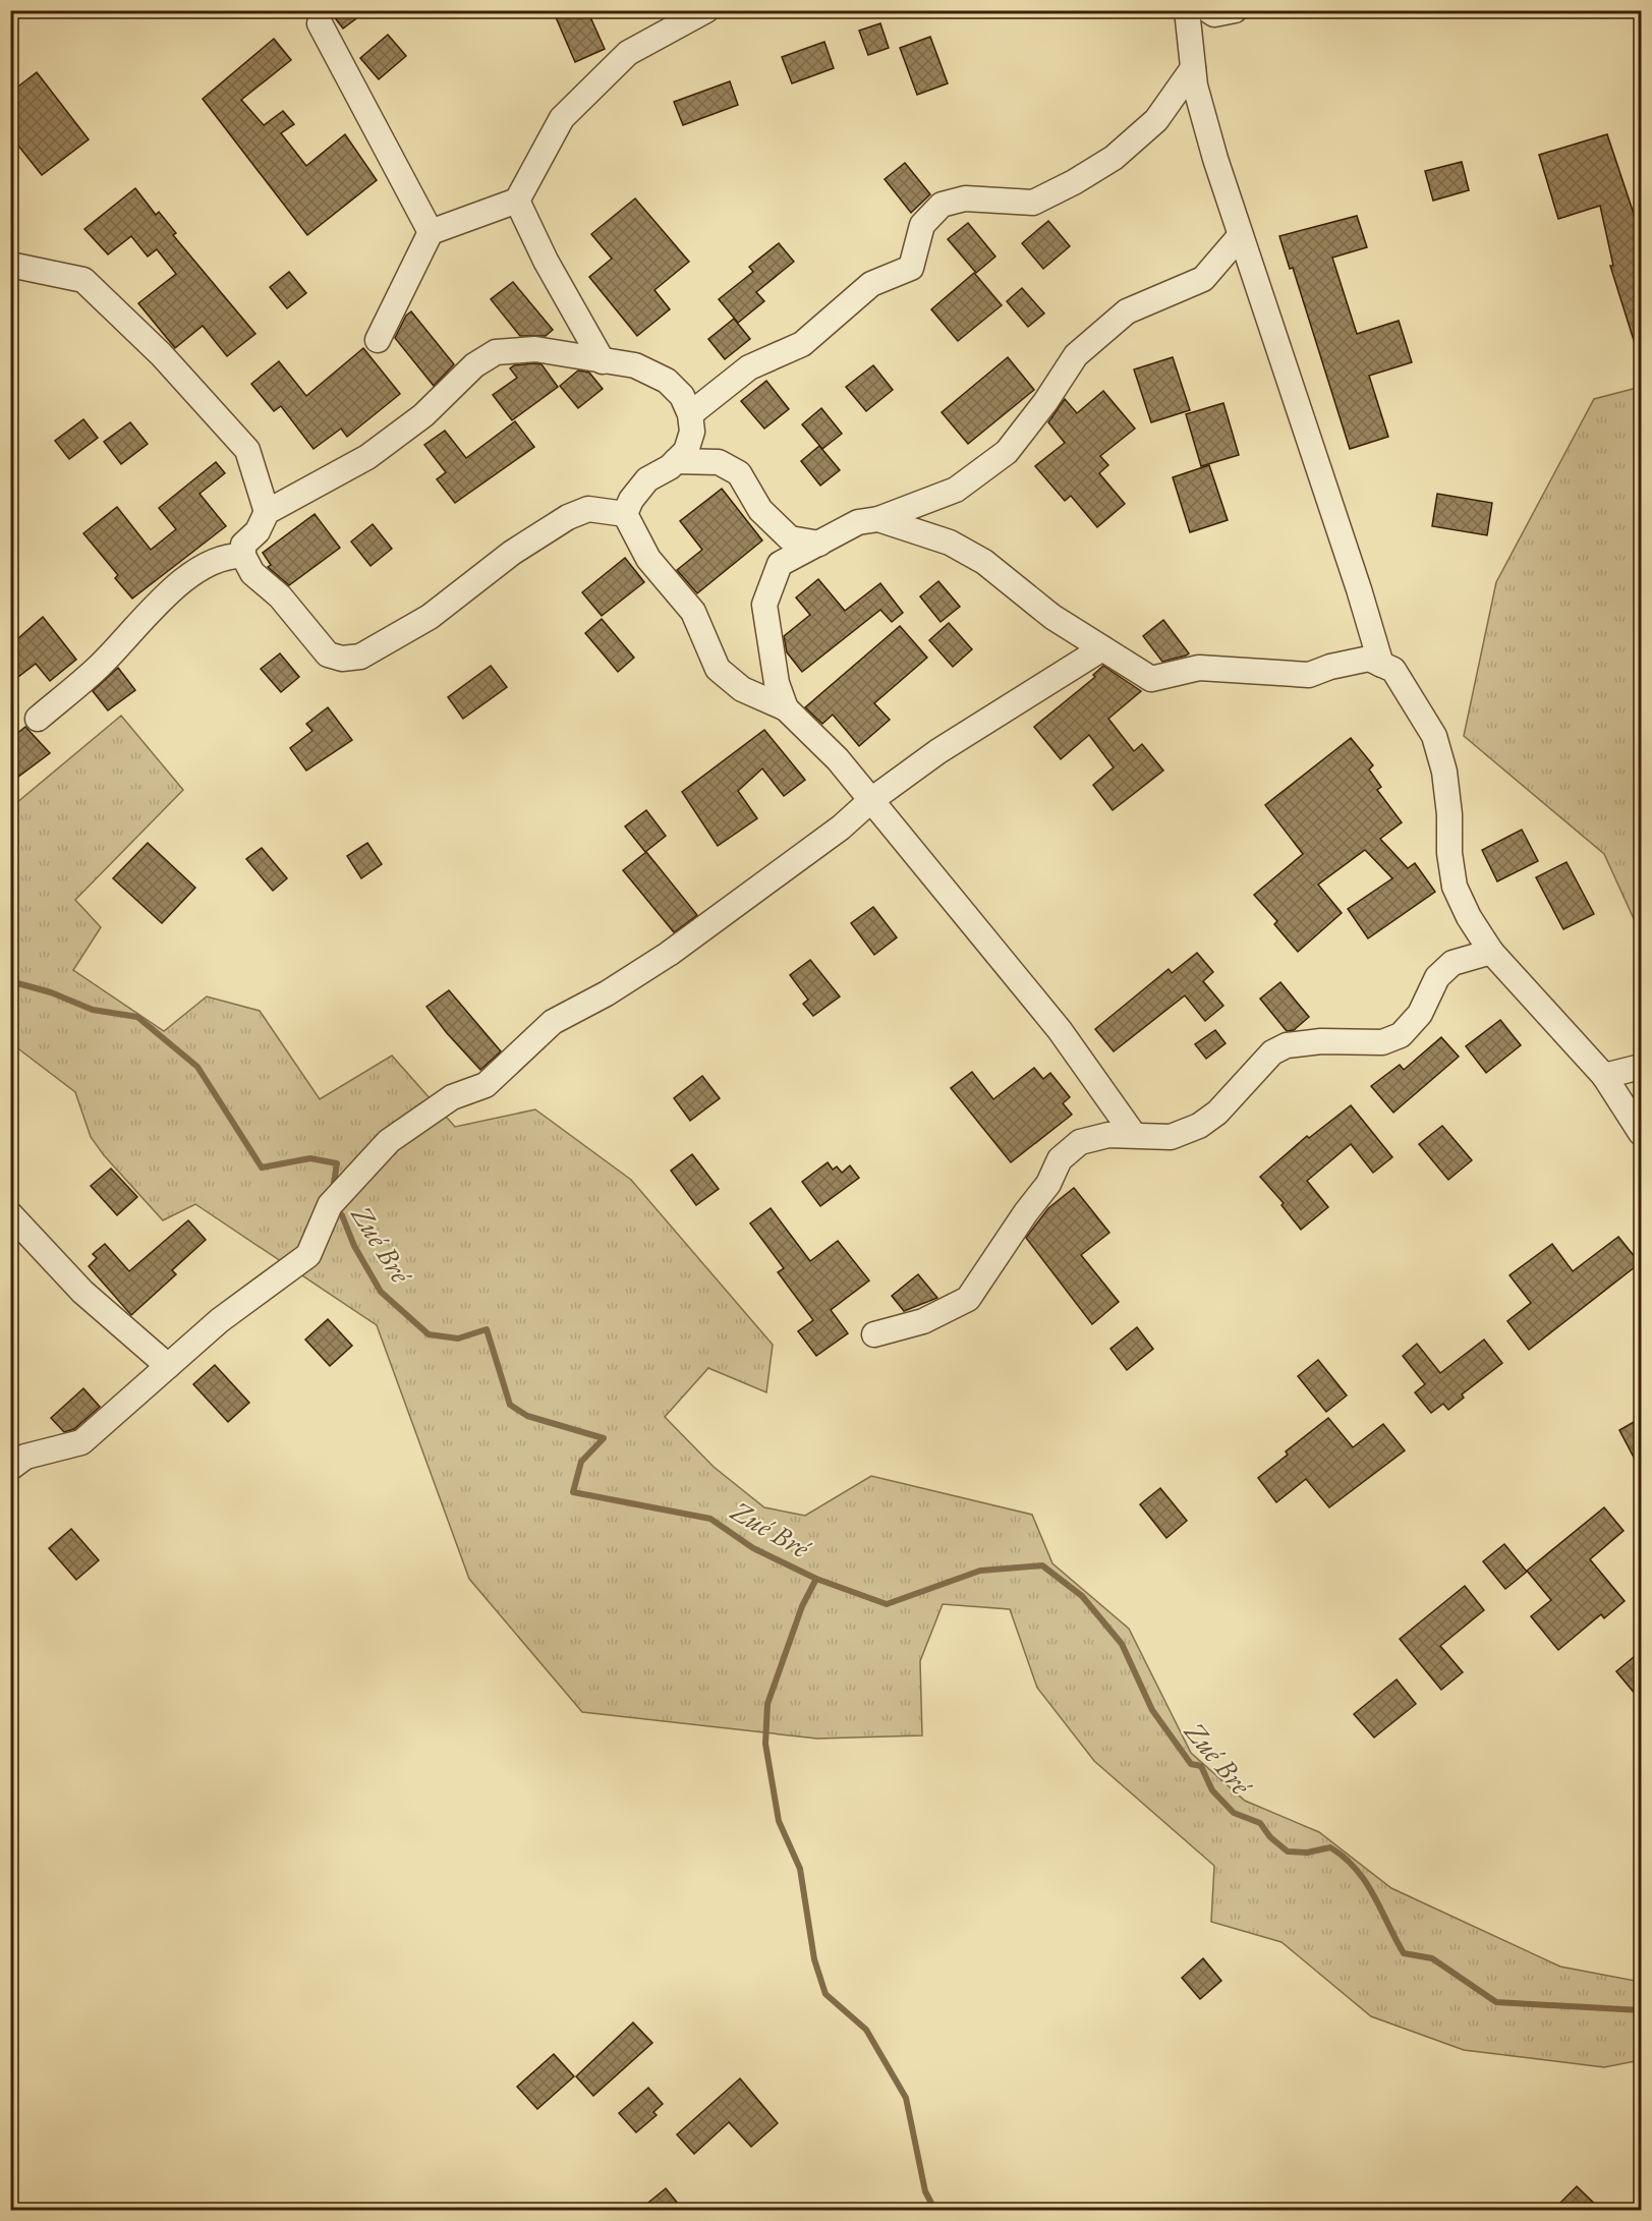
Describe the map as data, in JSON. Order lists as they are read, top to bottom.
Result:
{
  "water": ["Zué Bré"]
}
